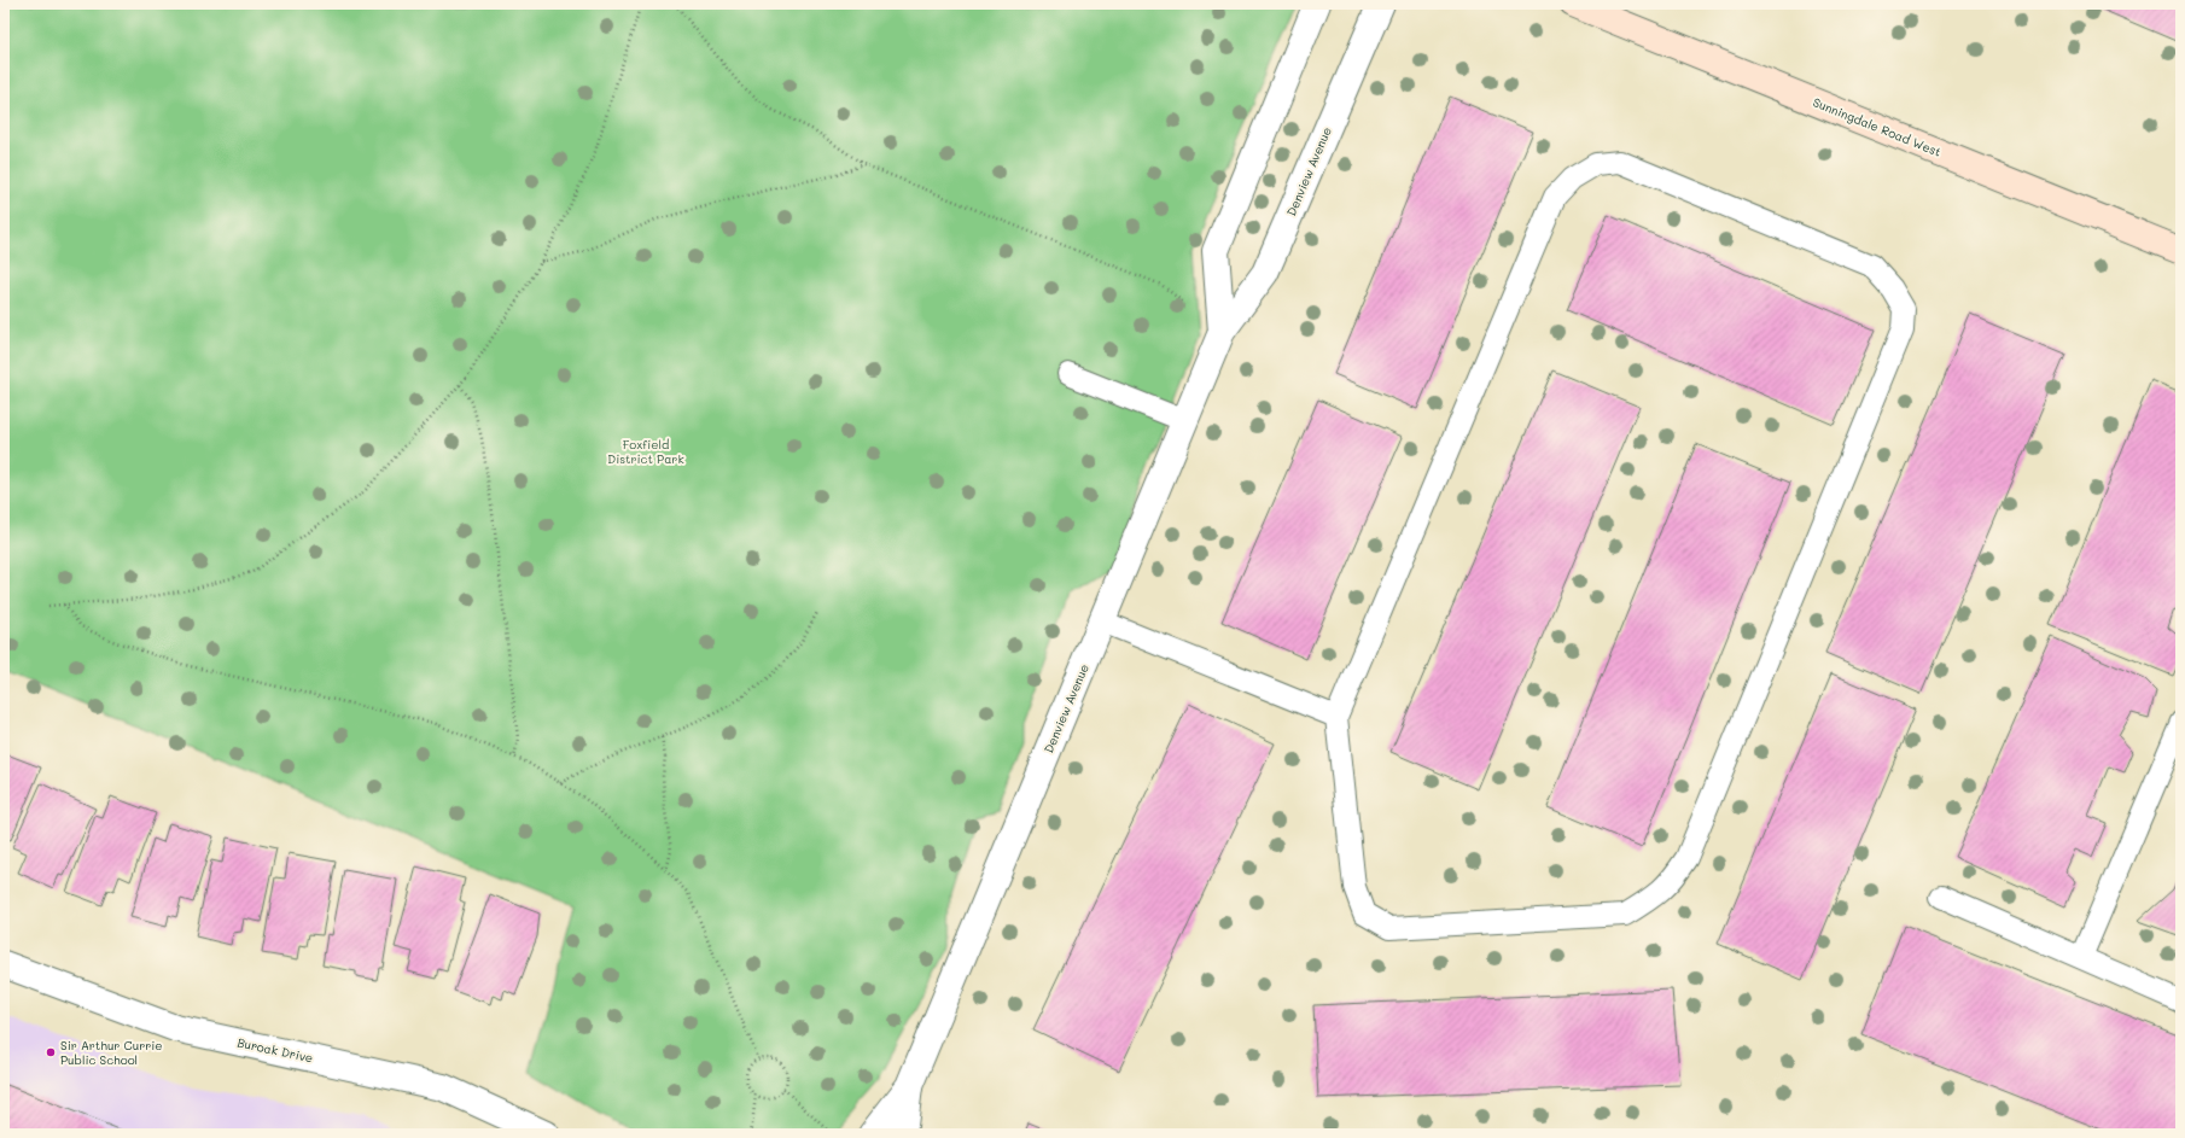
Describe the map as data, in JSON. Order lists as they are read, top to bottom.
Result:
{
  "streets": {
    "main road": ["Sunningdale Road West"],
    "street": ["Denview Avenue", "Buroak Drive"]
  },
  "parks": ["Foxfield District Park"],
  "places": ["Sir Arthur Currie Public School"]
}
